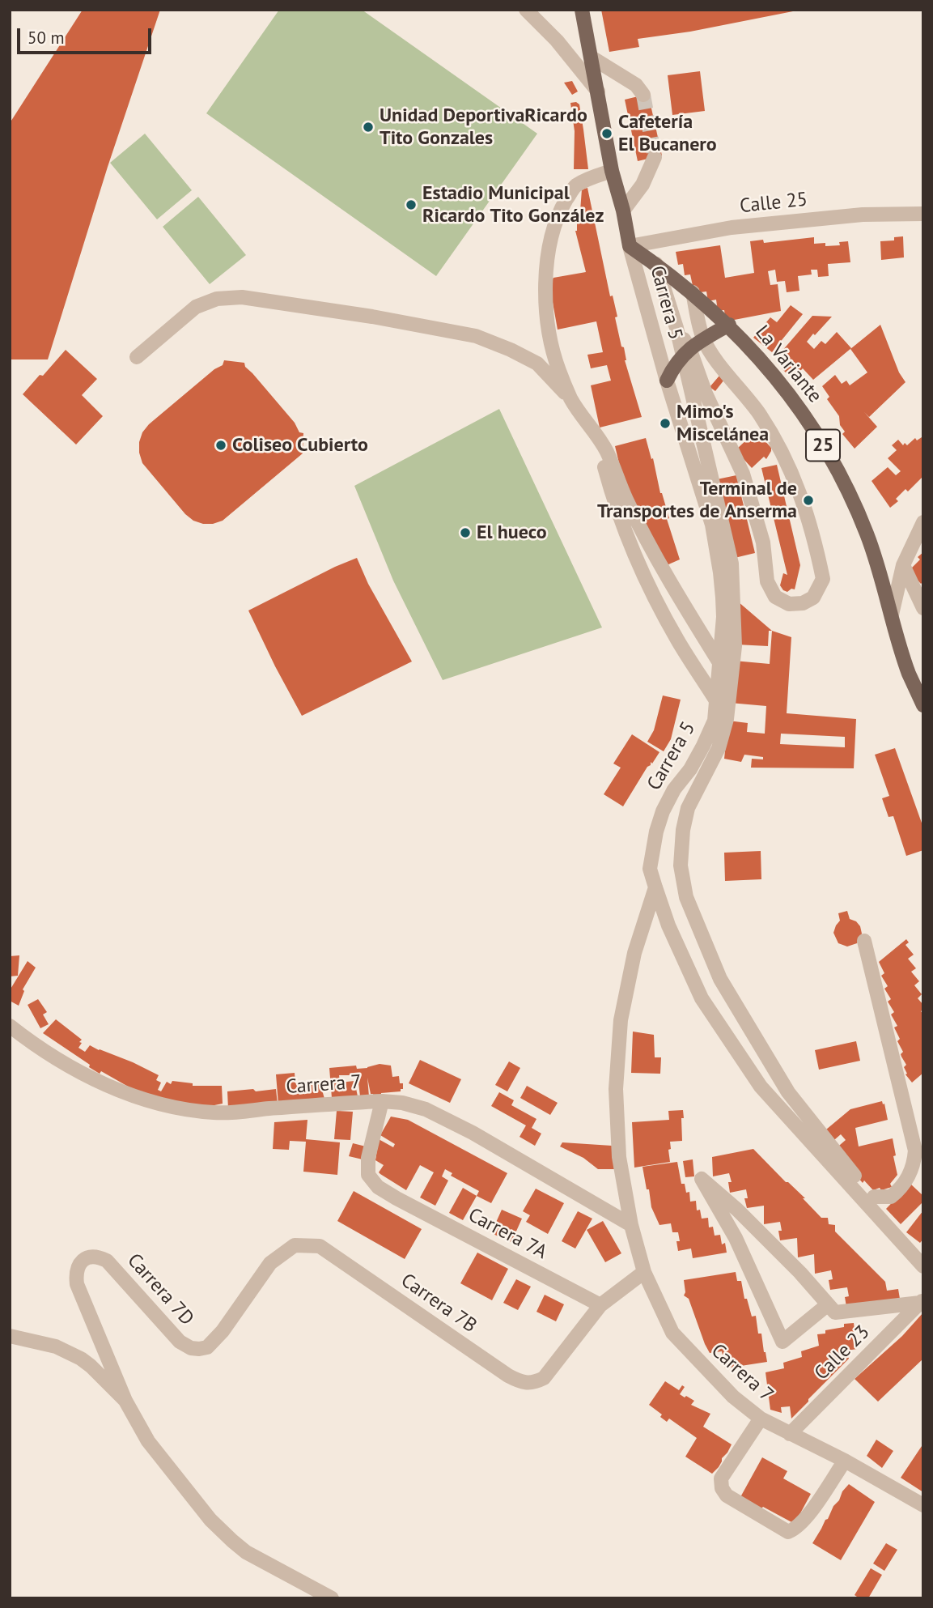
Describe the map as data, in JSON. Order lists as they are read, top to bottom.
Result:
{
  "streets": {
    "main road": ["Carrera 5", "La Variante", "25"],
    "street": [
      "Calle 25",
      "Carrera 7",
      "Carrera 7A",
      "Carrera 7D",
      "Carrera 7B",
      "Calle 23"
    ]
  },
  "crossings": [
    ["Calle 25", "Carrera 5"],
    ["Calle 25", "La Variante"],
    ["Carrera 5", "La Variante"],
    ["Carrera 5", "Carrera 7"],
    ["Carrera 7", "Carrera 7A"],
    ["Carrera 7", "Calle 23"],
    ["Carrera 7A", "Carrera 7B"],
    ["Carrera 7D", "Carrera 7B"]
  ],
  "places": [
    "Unidad DeportivaRicardo Tito Gonzales",
    "Cafetería El Bucanero",
    "Estadio Municipal Ricardo Tito González",
    "Mimo's Miscelánea",
    "Coliseo Cubierto",
    "Terminal de Transportes de Anserma",
    "El hueco"
  ],
  "scale_bar": "50 m"
}
